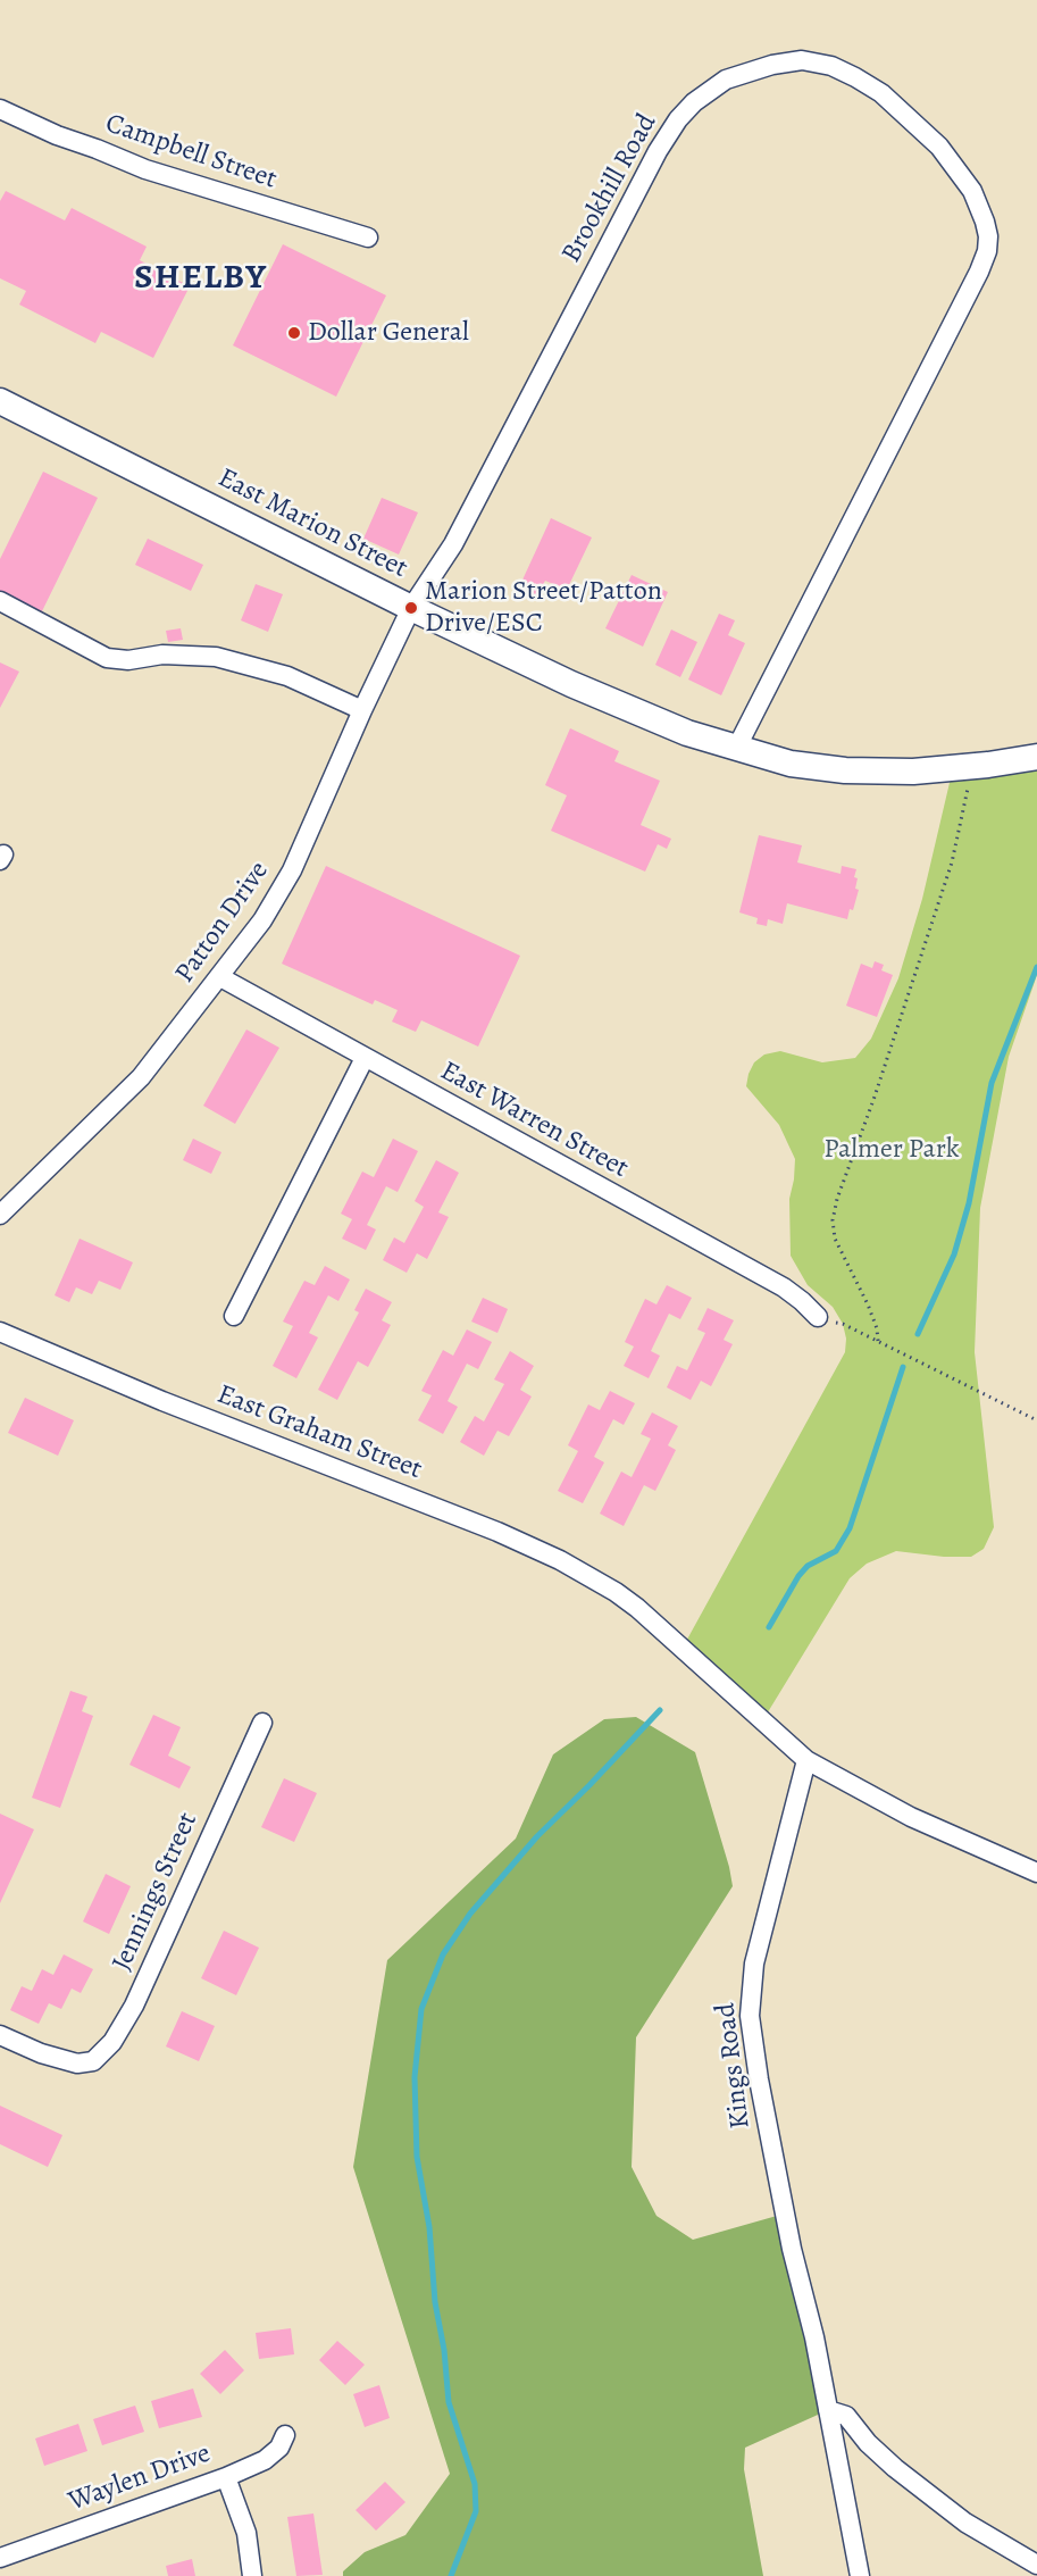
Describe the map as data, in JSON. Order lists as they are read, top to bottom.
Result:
{
  "streets": {
    "main road": ["East Marion Street"],
    "street": [
      "Campbell Street",
      "Brookhill Road",
      "Patton Drive",
      "East Warren Street",
      "East Graham Street",
      "Jennings Street",
      "Kings Road",
      "Waylen Drive"
    ]
  },
  "crossings": [
    ["Brookhill Road", "East Marion Street"],
    ["Brookhill Road", "Patton Drive"],
    ["East Marion Street", "Patton Drive"],
    ["Patton Drive", "East Warren Street"],
    ["East Graham Street", "Kings Road"]
  ],
  "districts": ["SHELBY"],
  "parks": ["Palmer Park"],
  "places": ["Dollar General", "Marion Street/Patton Drive/ESC"]
}
